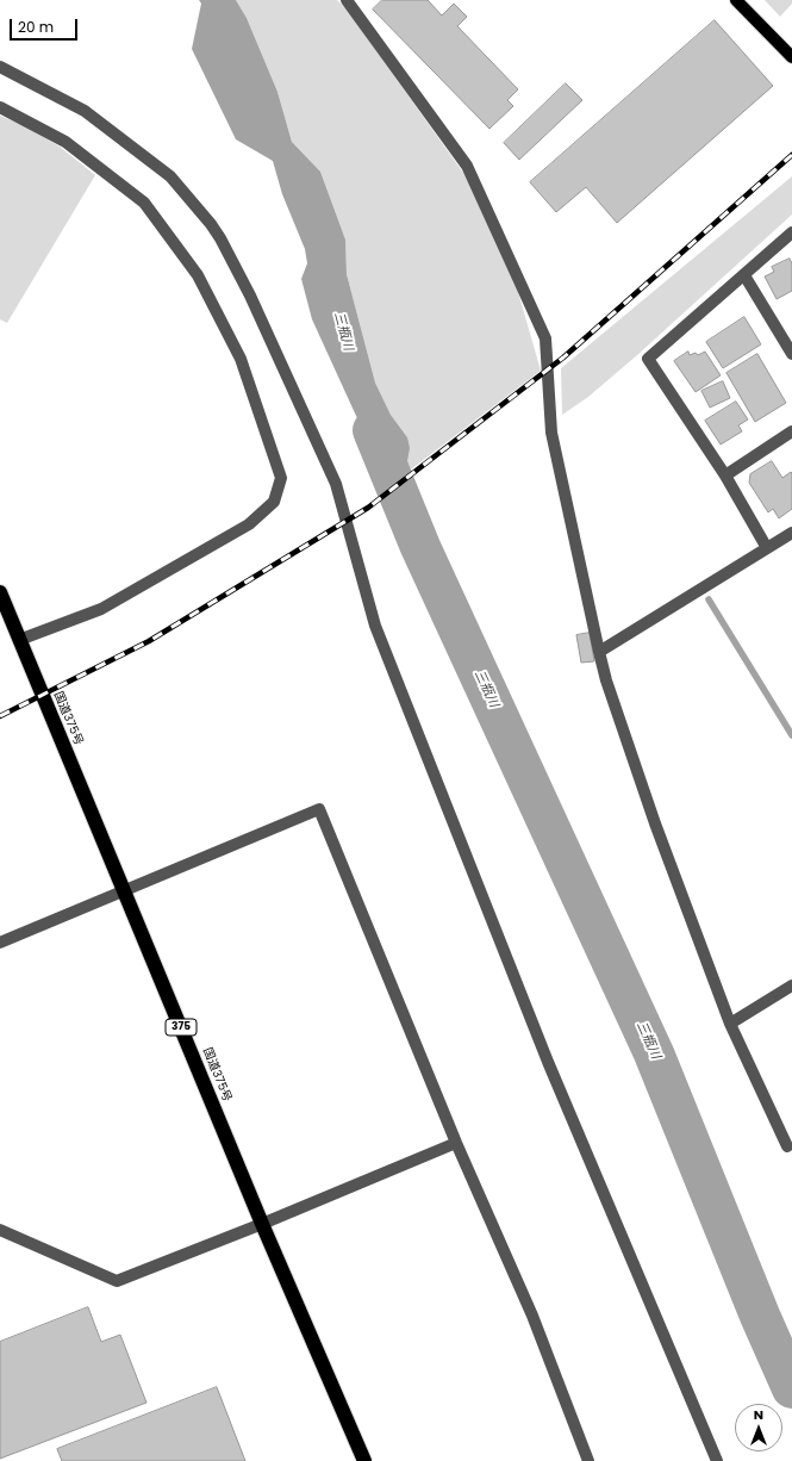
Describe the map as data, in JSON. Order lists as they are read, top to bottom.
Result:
{
  "streets": {
    "highway": ["国道375号", "375"]
  },
  "water": ["三瓶川"],
  "scale_bar": "20 m",
  "north": "top"
}
